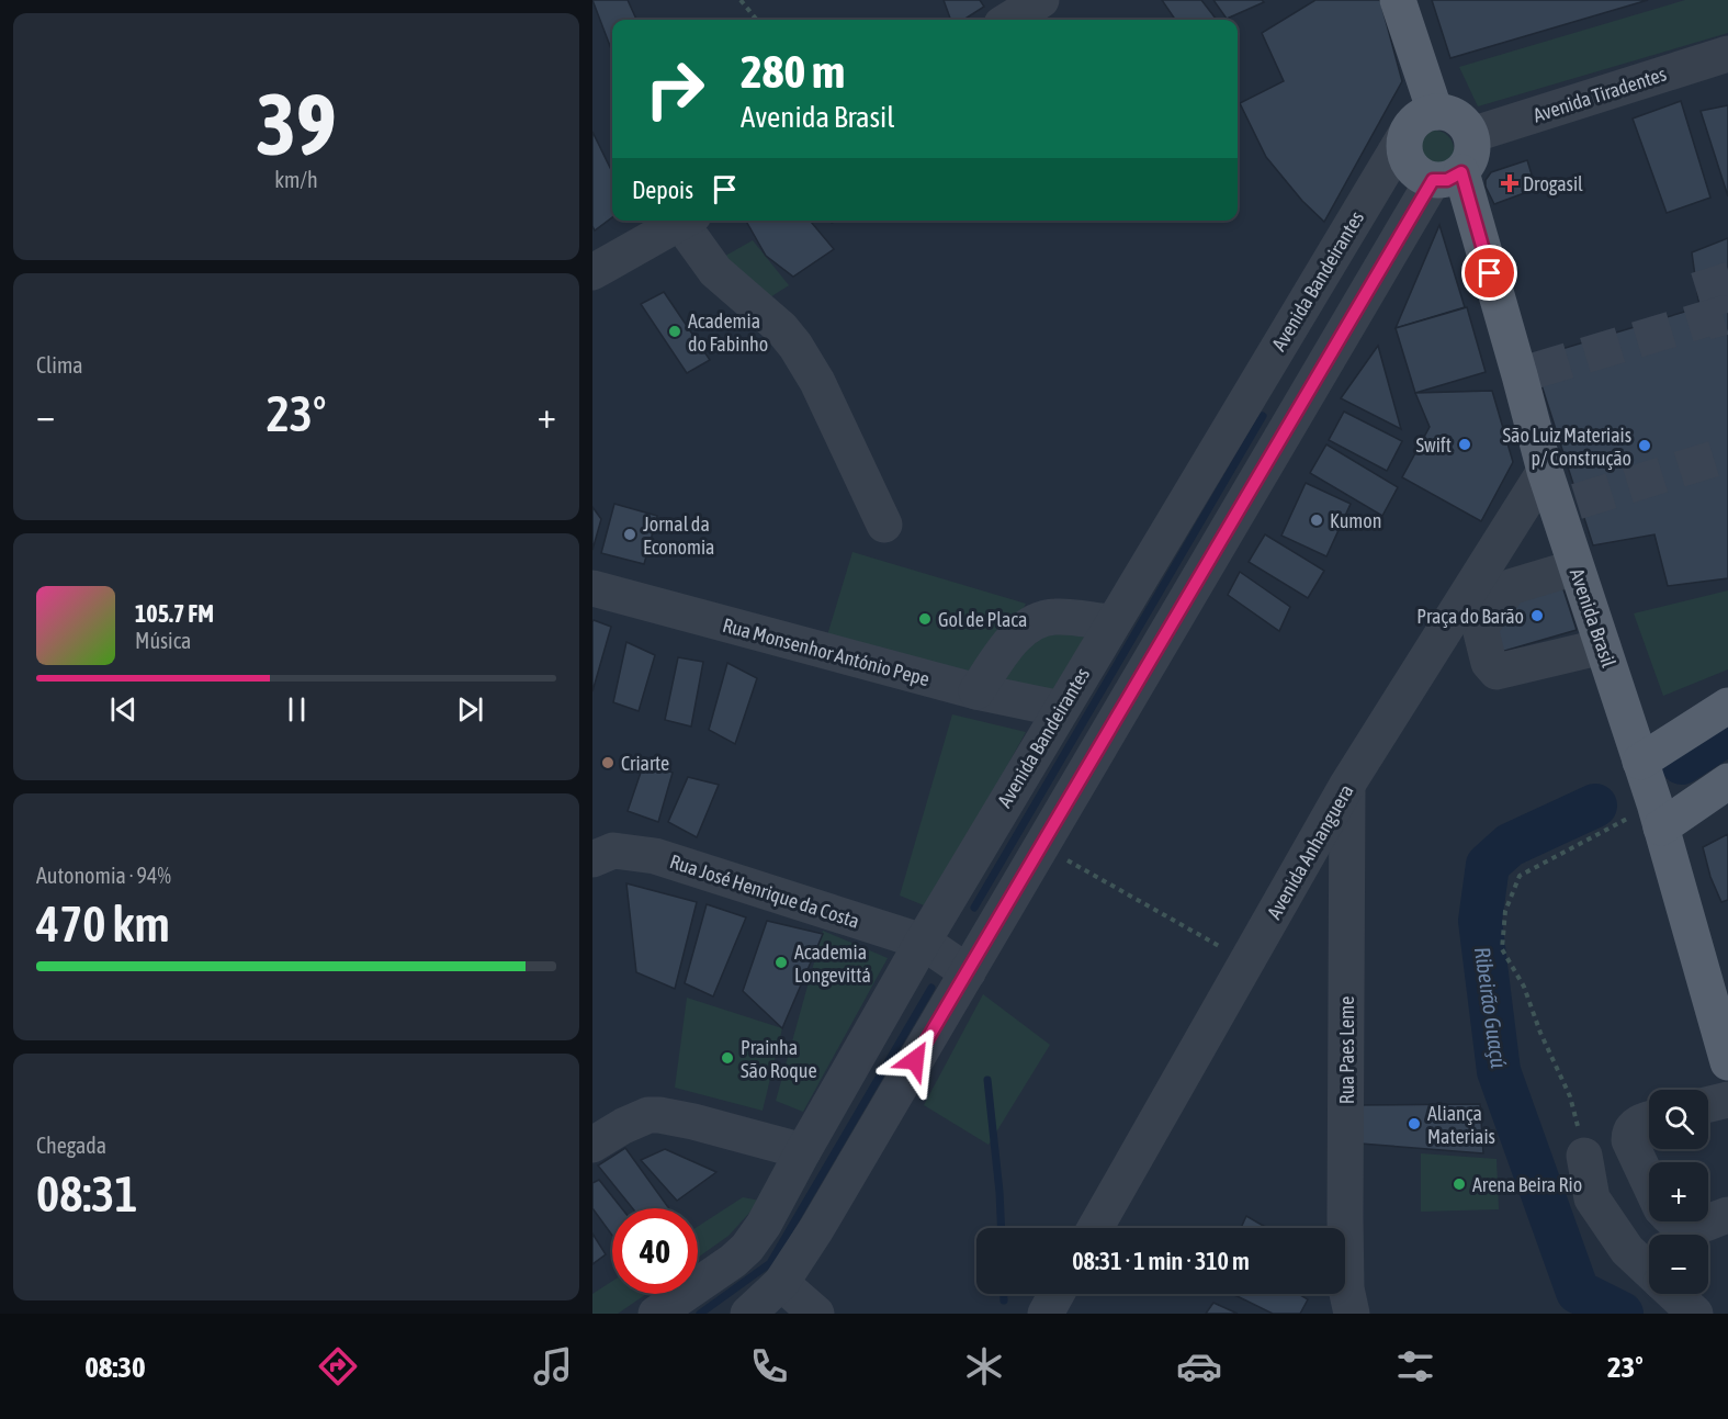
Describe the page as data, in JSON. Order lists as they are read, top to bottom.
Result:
{
  "streets": {
    "main road": ["Avenida Brasil"],
    "street": [
      "Avenida Tiradentes",
      "Avenida Bandeirantes",
      "Rua Monsenhor António Pepe",
      "Avenida Anhanguera",
      "Rua José Henrique da Costa",
      "Rua Paes Leme"
    ]
  },
  "crossings": [
    ["Avenida Tiradentes", "Avenida Bandeirantes"],
    ["Avenida Tiradentes", "Avenida Brasil"],
    ["Avenida Bandeirantes", "Avenida Brasil"],
    ["Avenida Bandeirantes", "Rua Monsenhor António Pepe"],
    ["Avenida Bandeirantes", "Rua José Henrique da Costa"],
    ["Avenida Brasil", "Avenida Anhanguera"],
    ["Avenida Anhanguera", "Rua Paes Leme"]
  ],
  "water": ["Ribeirão Guaçú"],
  "places": {
    "health": ["Drogasil"],
    "other": [
      "Academia do Fabinho",
      "Swift",
      "São Luiz Materiais p/ Construção",
      "Kumon",
      "Jornal da Economia",
      "Praça do Barão",
      "Gol de Placa",
      "Criarte",
      "Academia Longevittá",
      "Prainha São Roque",
      "Aliança Materiais",
      "Arena Beira Rio"
    ]
  },
  "page": {
    "tile": [
      ["39", "km/h"],
      "Clima",
      ["Autonomia · 94%", "470 km"],
      ["Chegada", "08:31"]
    ],
    "turn": ["280 m", "Avenida Brasil"],
    "then": "Depois",
    "heat": ["−", "23°", "+"],
    "song": ["105.7 FM", "Música"],
    "map_buttons": ["+", "−"],
    "limit": "40",
    "trip": "08:31 · 1 min · 310 m",
    "tabs": ["08:30", "23°"]
  }
}
